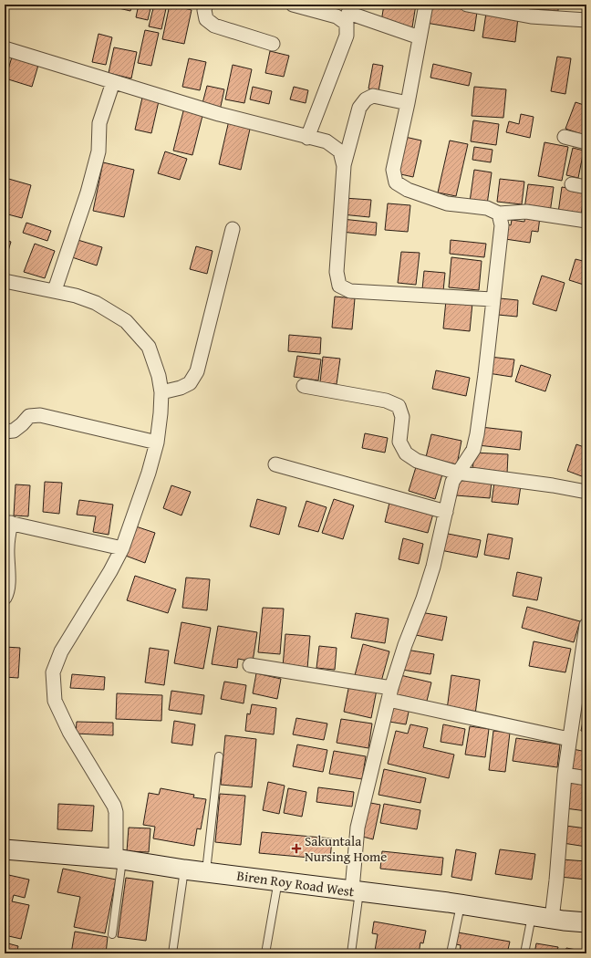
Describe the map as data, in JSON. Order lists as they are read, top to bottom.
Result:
{
  "streets": {
    "main road": ["Biren Roy Road West"]
  },
  "places": {
    "health": ["Sakuntala Nursing Home"]
  }
}
